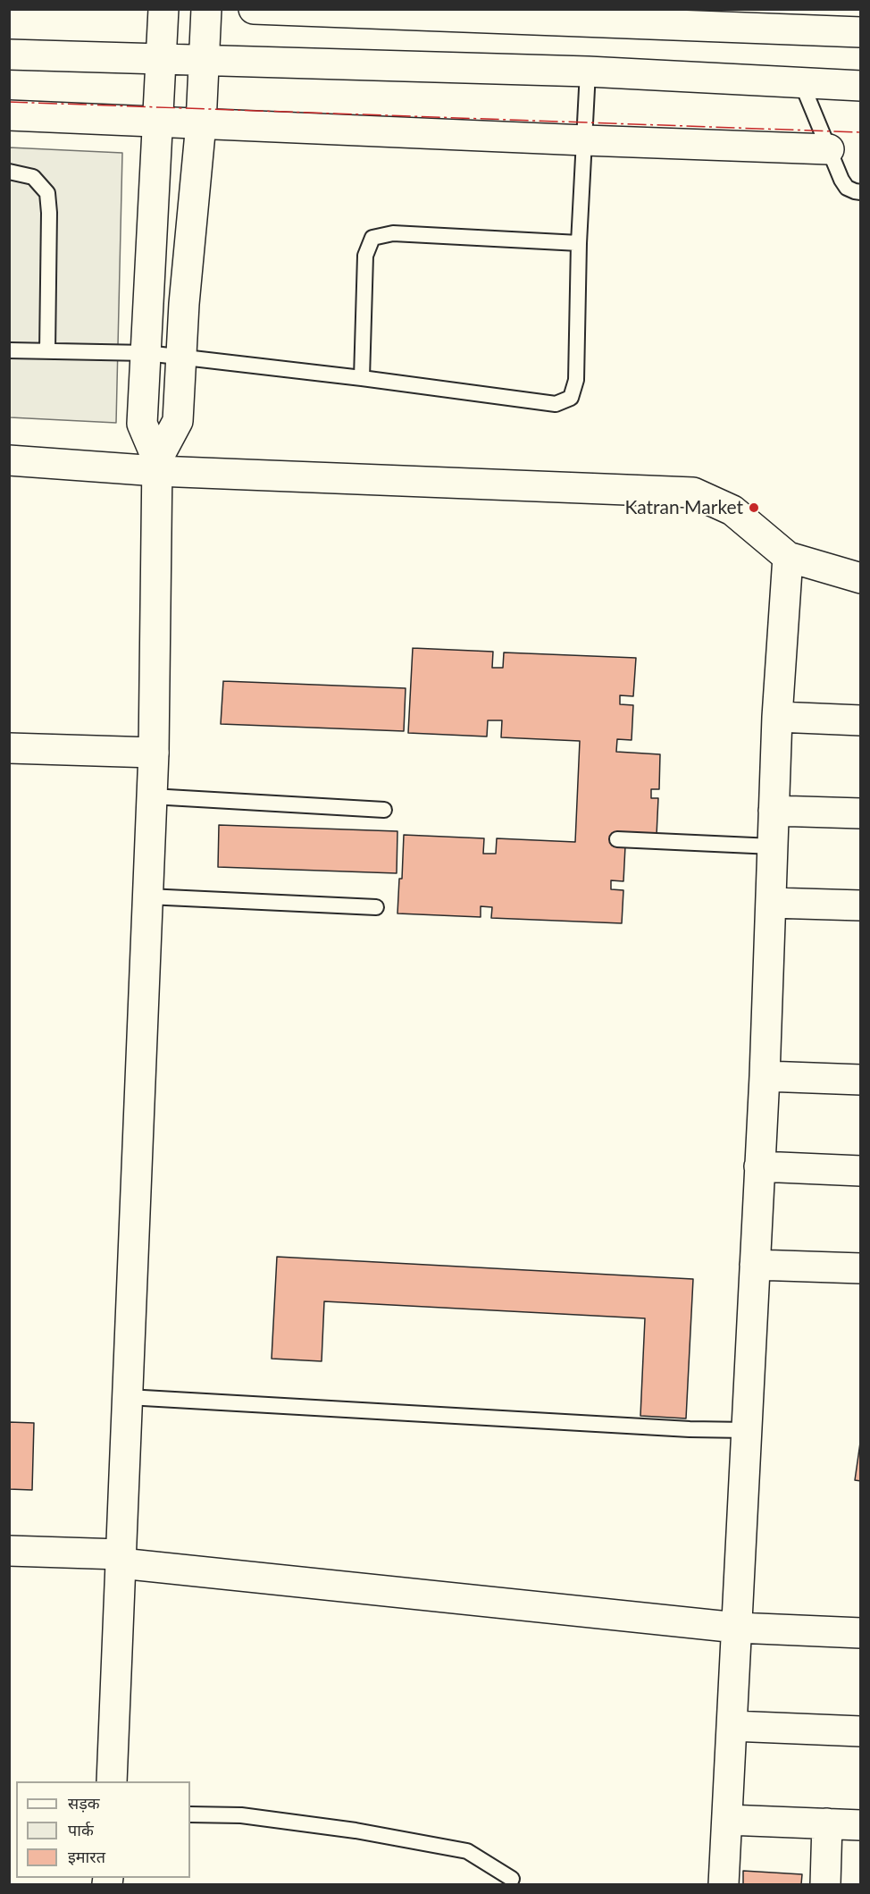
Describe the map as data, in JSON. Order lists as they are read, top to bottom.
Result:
{
  "places": ["Katran Market"],
  "legend": ["सड़क", "पार्क", "इमारत"]
}
